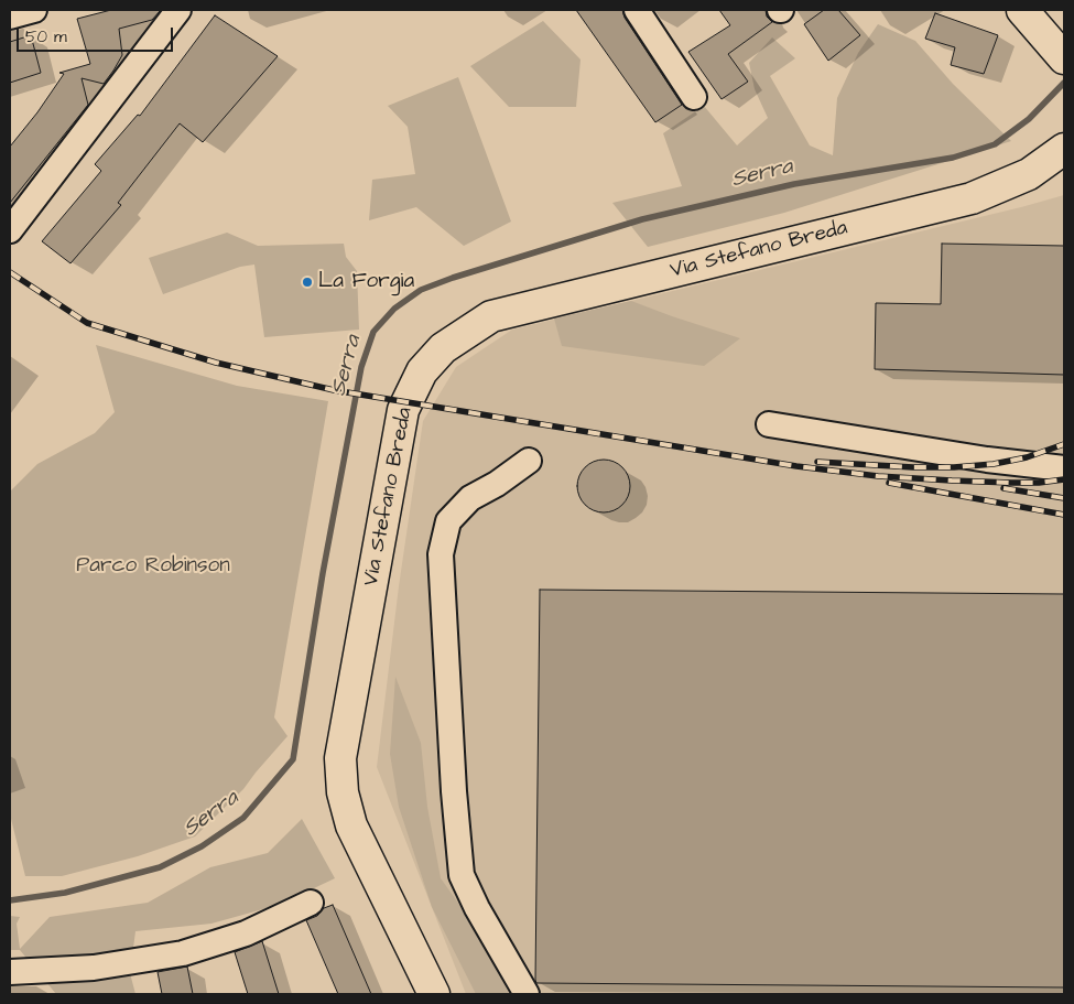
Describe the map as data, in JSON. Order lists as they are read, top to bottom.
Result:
{
  "streets": {
    "main road": ["Via Stefano Breda"]
  },
  "water": ["Serra"],
  "parks": ["Parco Robinson"],
  "places": ["La Forgia"],
  "scale_bar": "50 m"
}
